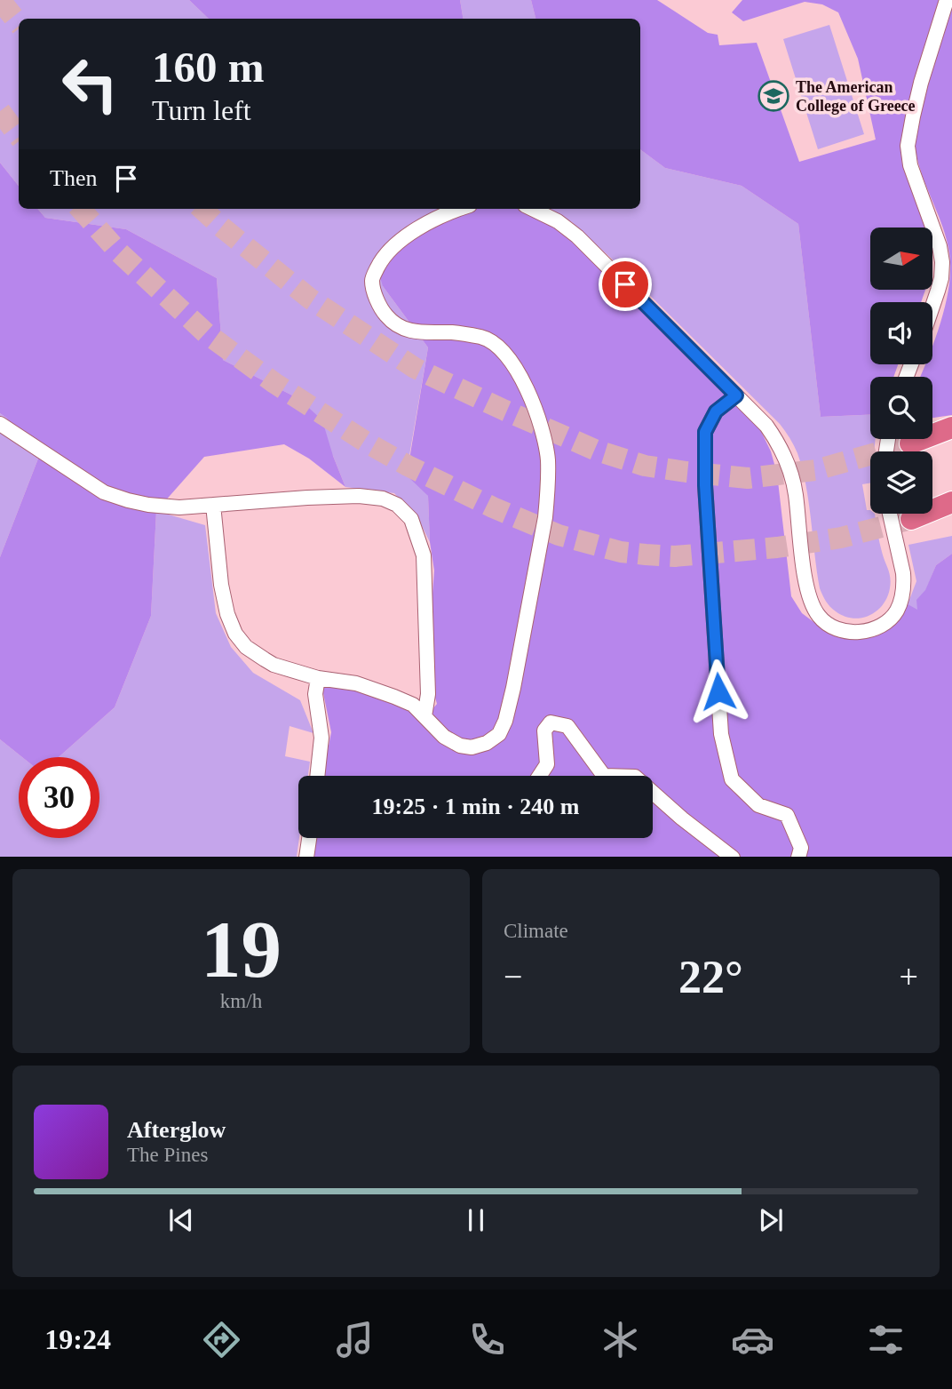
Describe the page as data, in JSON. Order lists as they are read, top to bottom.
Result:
{
  "places": {
    "school or university": ["The American College of Greece"]
  },
  "north": "right",
  "page": {
    "turn": ["160 m", "Turn left"],
    "then": "Then",
    "limit": "30",
    "trip": "19:25 · 1 min · 240 m",
    "tile": [
      ["19", "km/h"],
      "Climate"
    ],
    "heat": ["−", "22°", "+"],
    "song": ["Afterglow", "The Pines"],
    "tabs": "19:24"
  }
}
